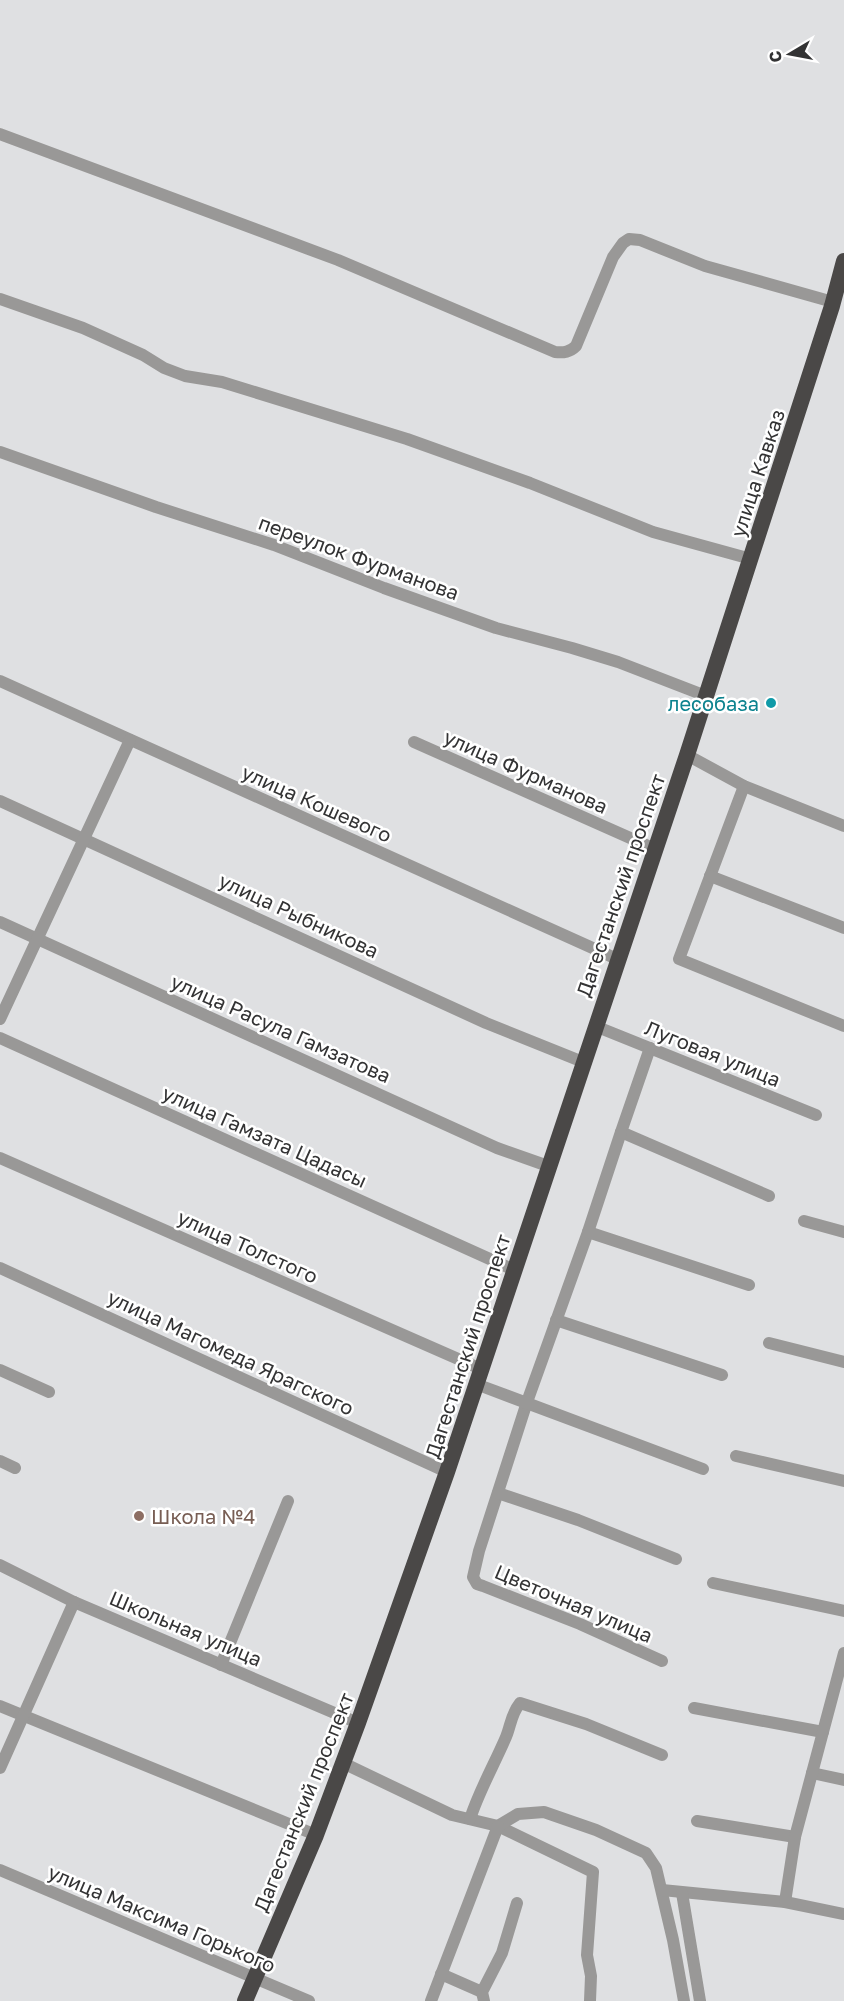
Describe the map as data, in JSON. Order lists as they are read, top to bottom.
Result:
{
  "streets": {
    "highway": ["улица Кавказ", "Дагестанский проспект"],
    "street": [
      "переулок Фурманова",
      "улица Фурманова",
      "улица Кошевого",
      "улица Рыбникова",
      "улица Расула Гамзатова",
      "Луговая улица",
      "улица Гамзата Цадасы",
      "улица Толстого",
      "улица Магомеда Ярагского",
      "Цветочная улица",
      "Школьная улица",
      "улица Максима Горького"
    ]
  },
  "crossings": [
    ["улица Кавказ", "переулок Фурманова"],
    ["улица Кавказ", "Дагестанский проспект"],
    ["переулок Фурманова", "Дагестанский проспект"],
    ["улица Фурманова", "Дагестанский проспект"],
    ["улица Кошевого", "Дагестанский проспект"],
    ["Дагестанский проспект", "улица Рыбникова"],
    ["Дагестанский проспект", "улица Расула Гамзатова"],
    ["Дагестанский проспект", "Луговая улица"],
    ["Дагестанский проспект", "улица Гамзата Цадасы"],
    ["Дагестанский проспект", "улица Толстого"],
    ["Дагестанский проспект", "улица Магомеда Ярагского"],
    ["Дагестанский проспект", "Школьная улица"],
    ["Дагестанский проспект", "улица Максима Горького"]
  ],
  "places": ["лесобаза", "Школа №4"],
  "north": "left"
}
